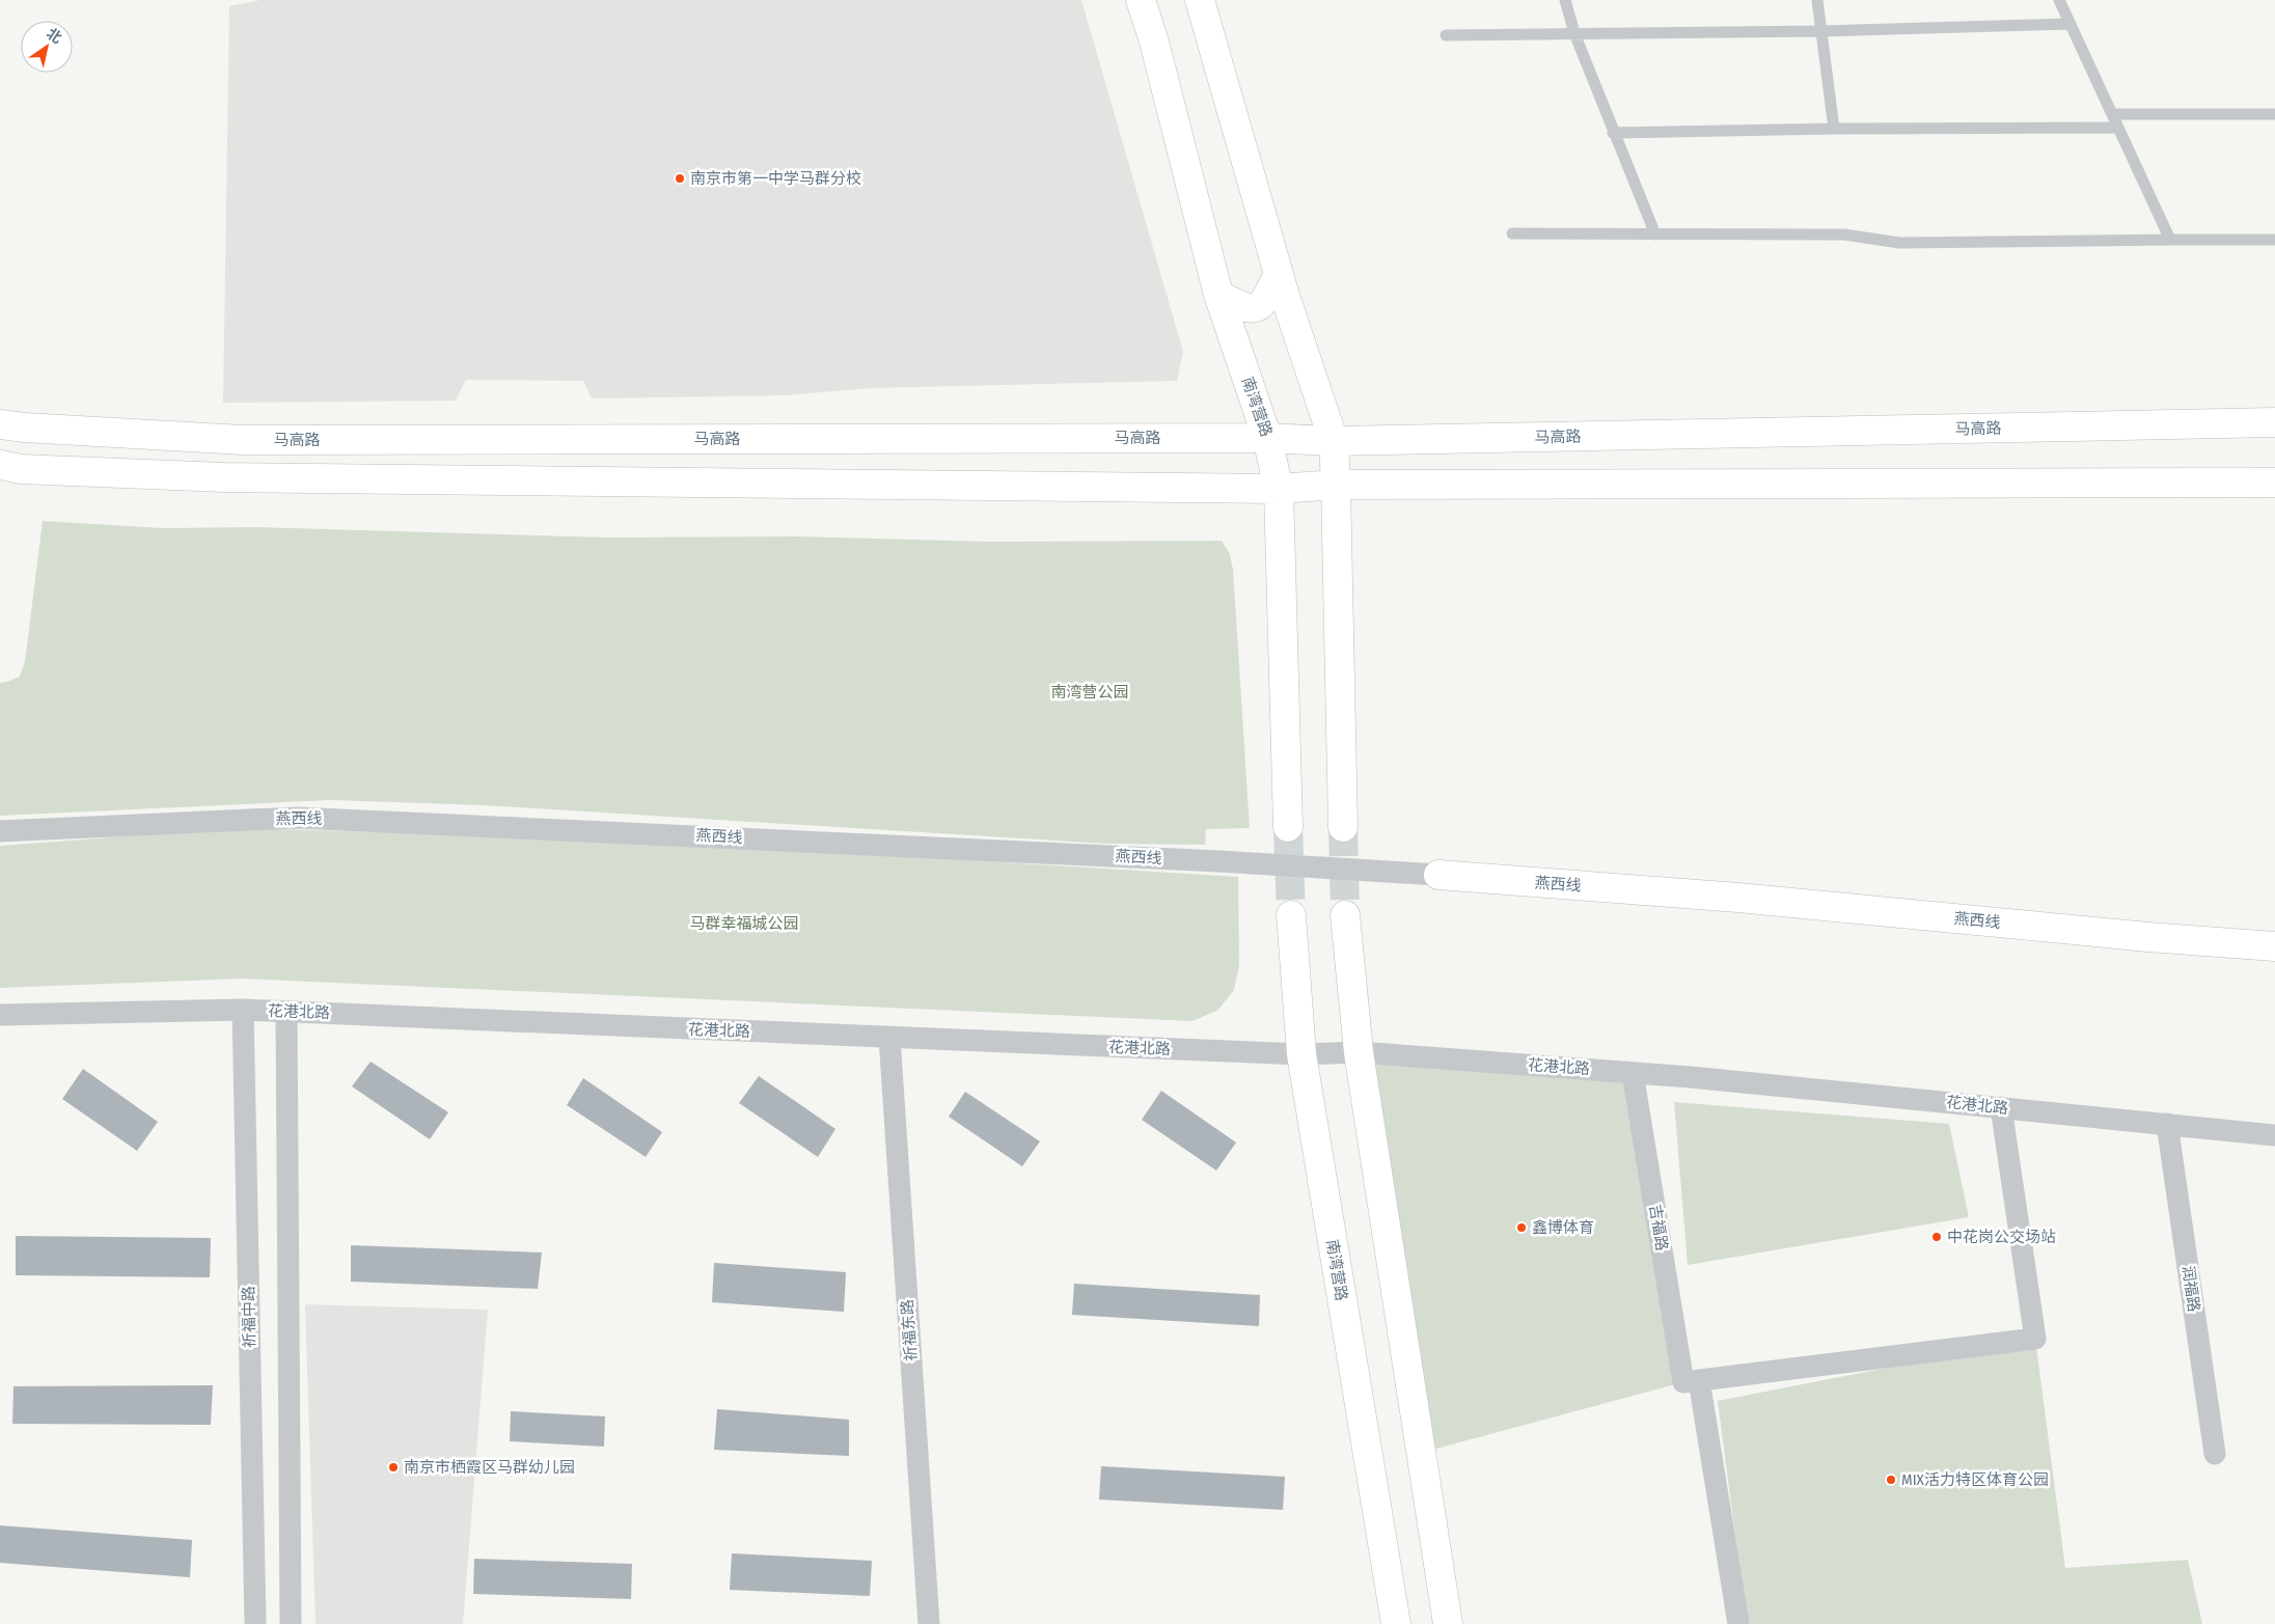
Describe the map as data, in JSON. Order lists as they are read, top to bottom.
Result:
{
  "streets": {
    "main road": ["南湾营路", "马高路", "燕西线"],
    "street": [
      "花港北路",
      "吉福路",
      "润福路",
      "祈福中路",
      "祈福东路"
    ]
  },
  "crossings": [
    ["南湾营路", "马高路"],
    ["南湾营路", "花港北路"],
    ["花港北路", "吉福路"],
    ["花港北路", "润福路"],
    ["花港北路", "祈福中路"],
    ["花港北路", "祈福东路"]
  ],
  "parks": ["南湾营公园", "马群幸福城公园"],
  "places": [
    "南京市第一中学马群分校",
    "鑫博体育",
    "中花岗公交场站",
    "南京市栖霞区马群幼儿园",
    "MIX活力特区体育公园"
  ],
  "north": "top right"
}
